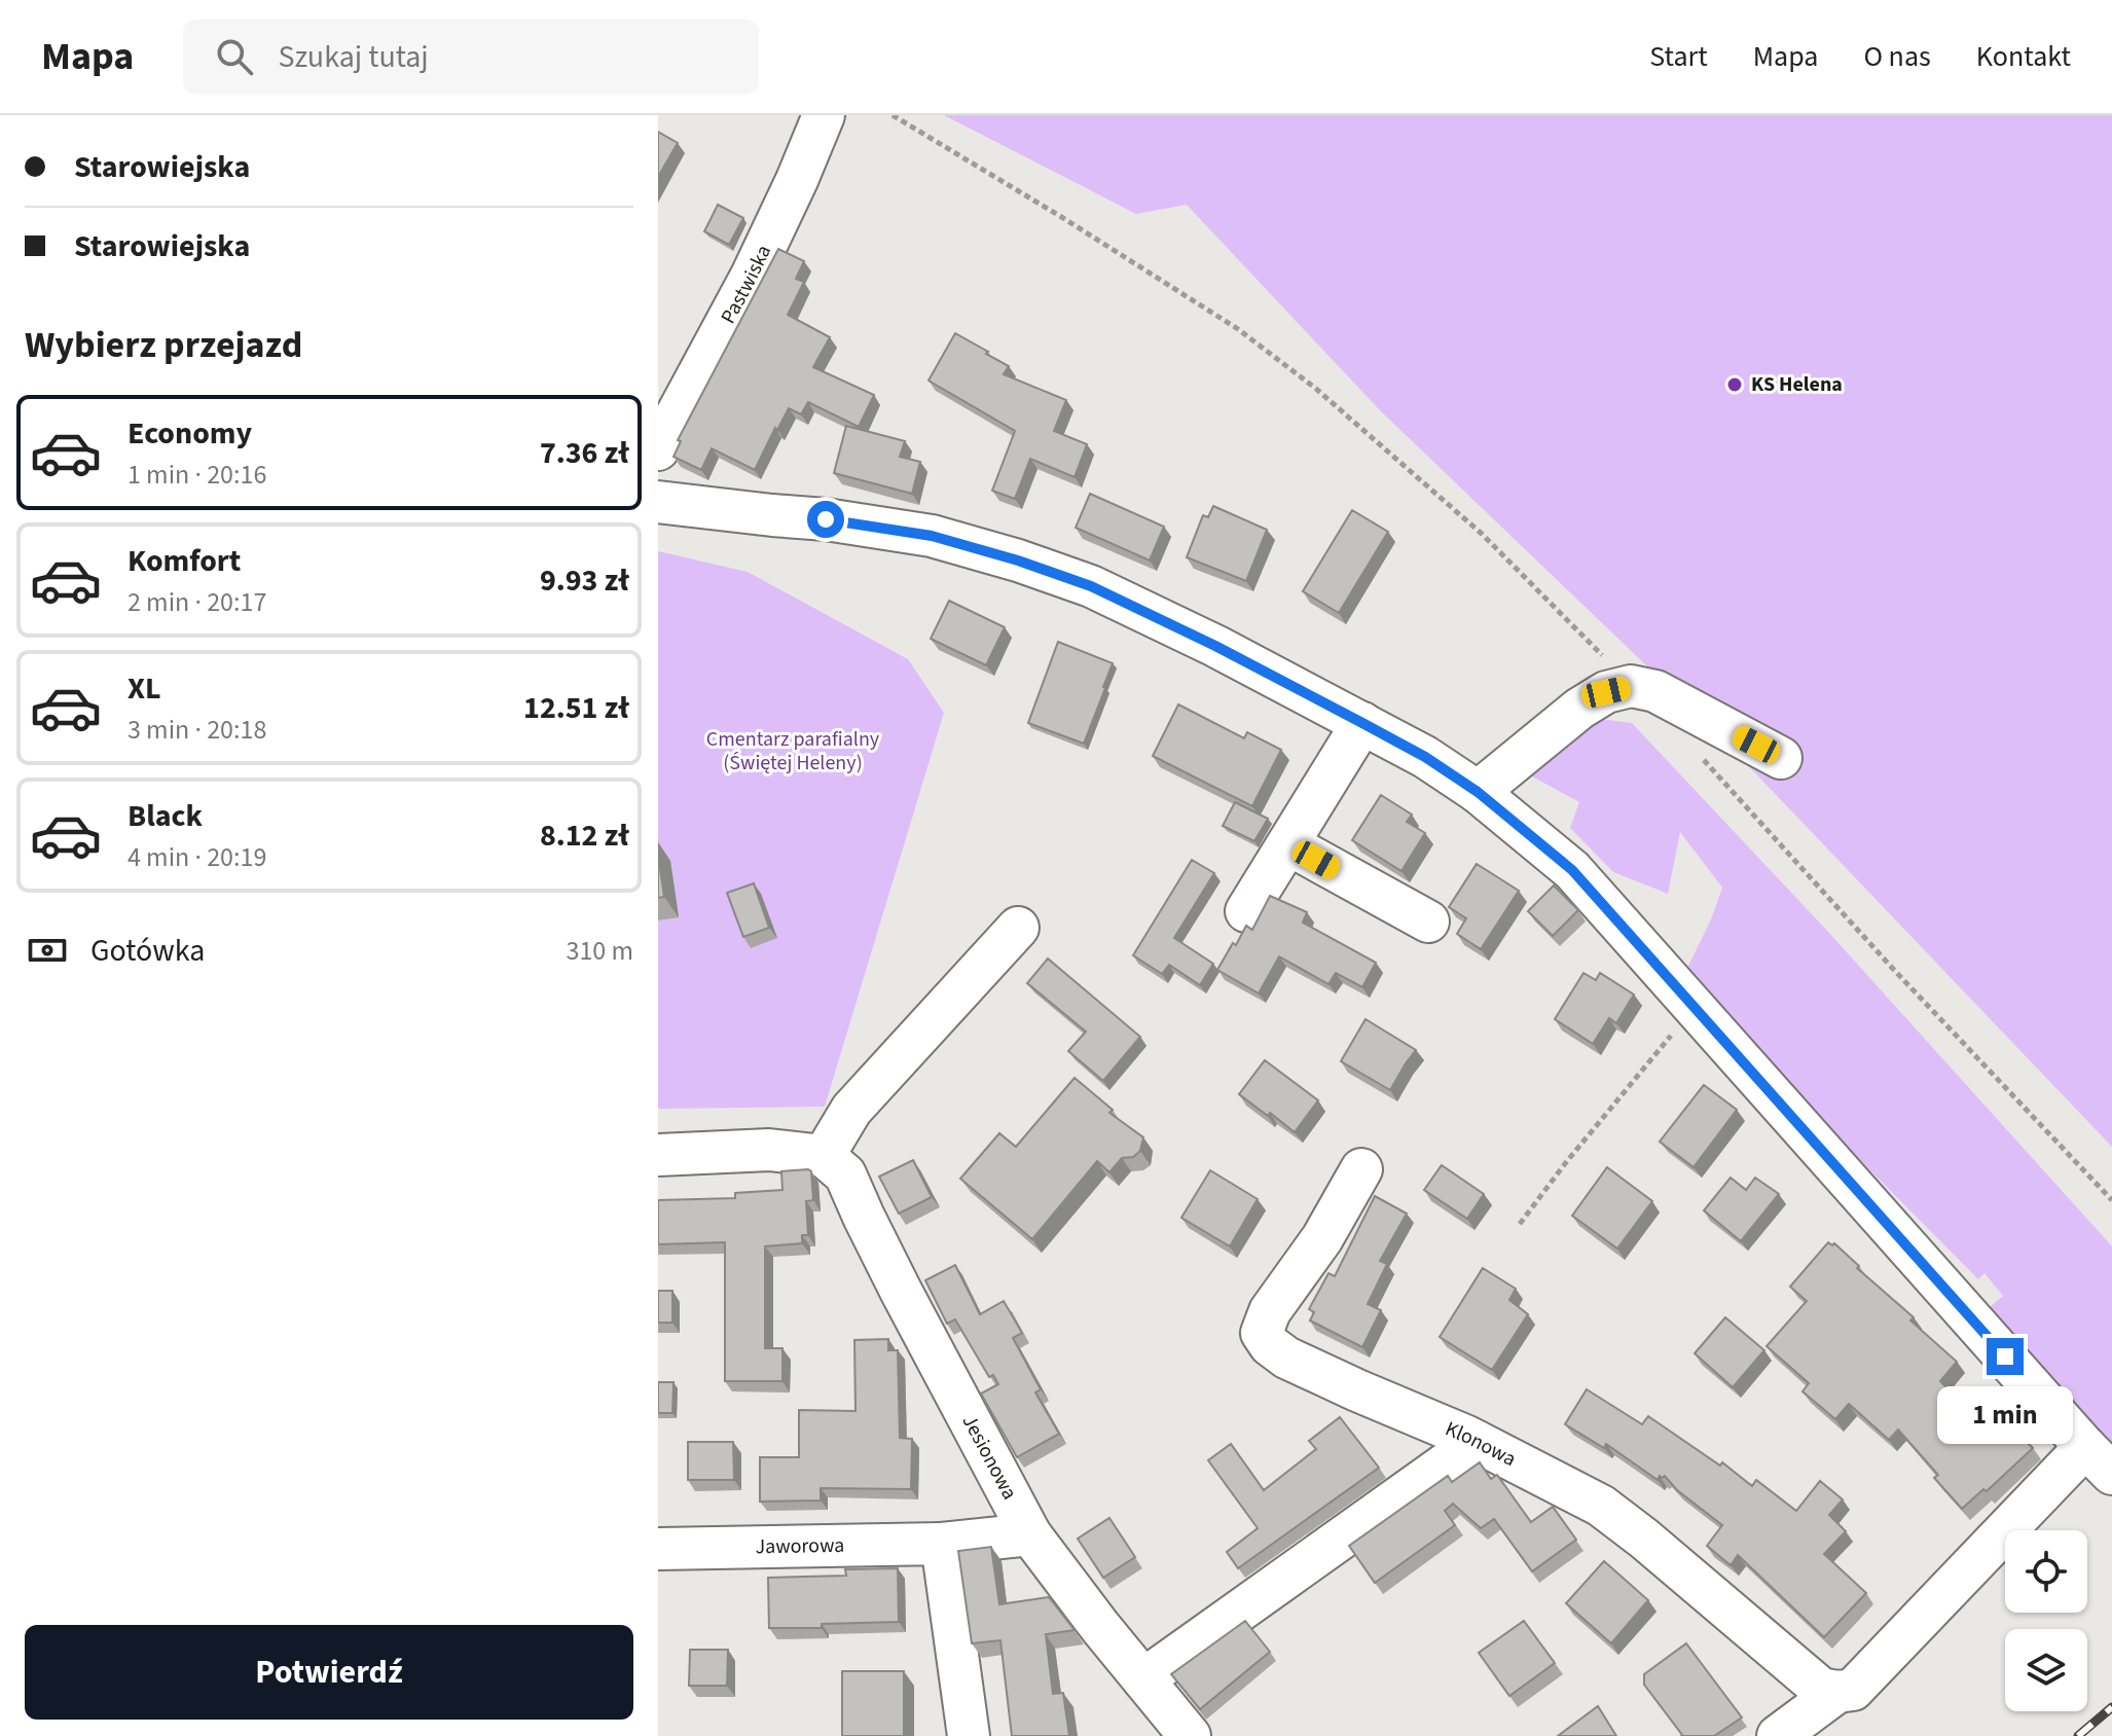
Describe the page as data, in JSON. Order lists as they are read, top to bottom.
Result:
{
  "streets": {
    "street": [
      "Pastwiska",
      "Klonowa",
      "Jesionowa",
      "Jaworowa"
    ]
  },
  "crossings": [
    ["Jesionowa", "Jaworowa"]
  ],
  "parks": ["Cmentarz parafialny (Świętej Heleny)"],
  "places": ["KS Helena"],
  "page": {
    "header": "Mapa",
    "search": "Szukaj tutaj",
    "nav": [
      "Start",
      "Mapa",
      "O nas",
      "Kontakt"
    ],
    "banner": ["Starowiejska", "Starowiejska"],
    "heading": "Wybierz przejazd",
    "list": [
      {
        "name": "Economy",
        "note": "1 min · 20:16",
        "value": "7.36 zł"
      },
      {
        "name": "Komfort",
        "note": "2 min · 20:17",
        "value": "9.93 zł"
      },
      {
        "name": "XL",
        "note": "3 min · 20:18",
        "value": "12.51 zł"
      },
      {
        "name": "Black",
        "note": "4 min · 20:19",
        "value": "8.12 zł"
      }
    ],
    "pay": ["Gotówka", "310 m"],
    "bubble": "1 min",
    "buttons": "Potwierdź"
  }
}
